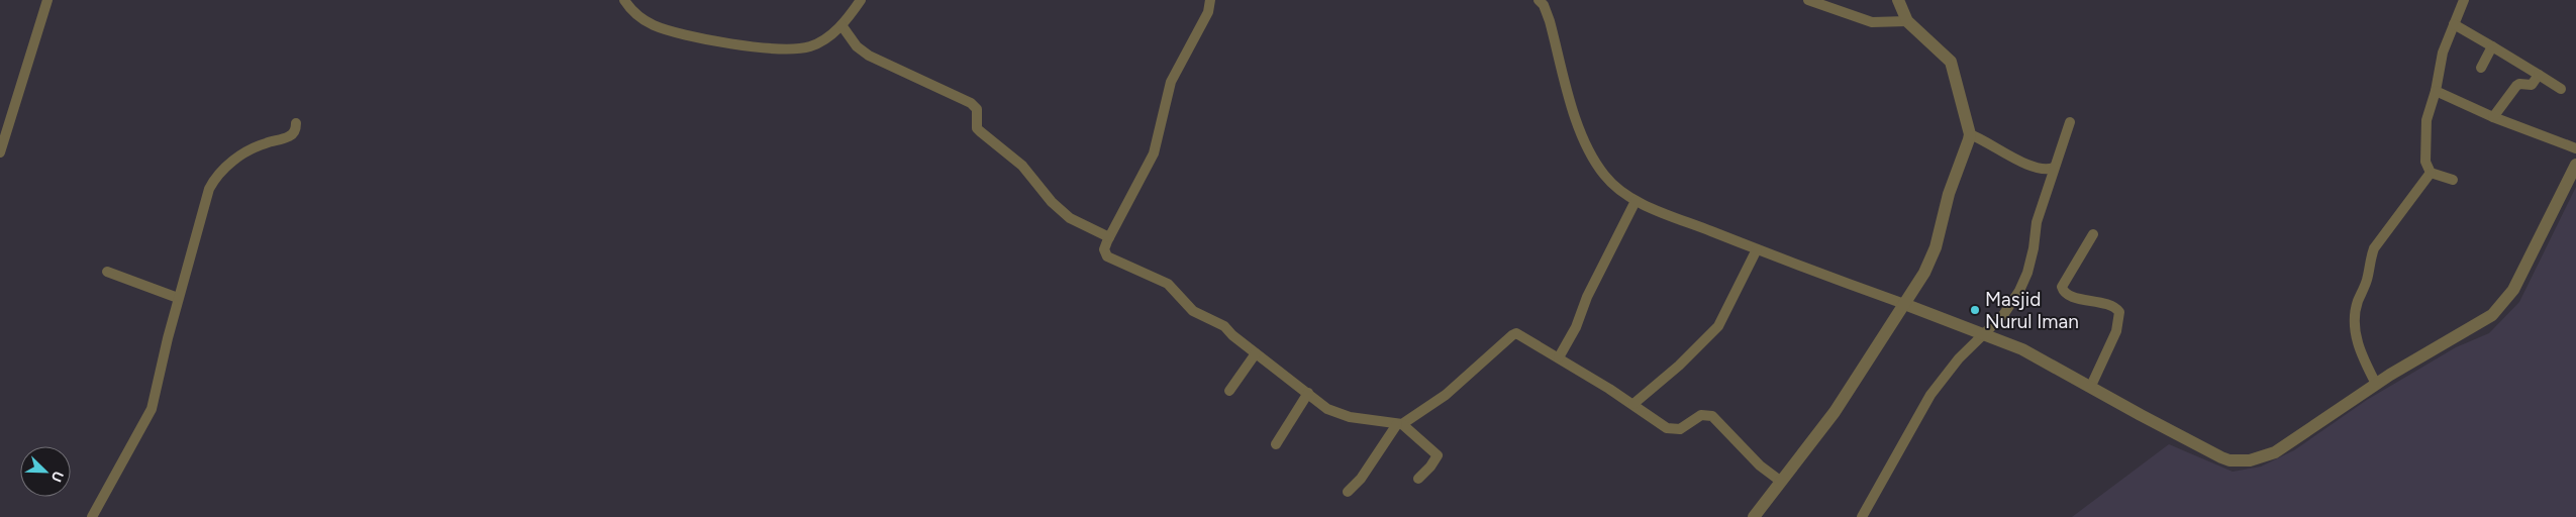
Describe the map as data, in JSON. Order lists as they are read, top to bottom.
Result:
{
  "places": ["Masjid Nurul Iman"],
  "north": "bottom right"
}
